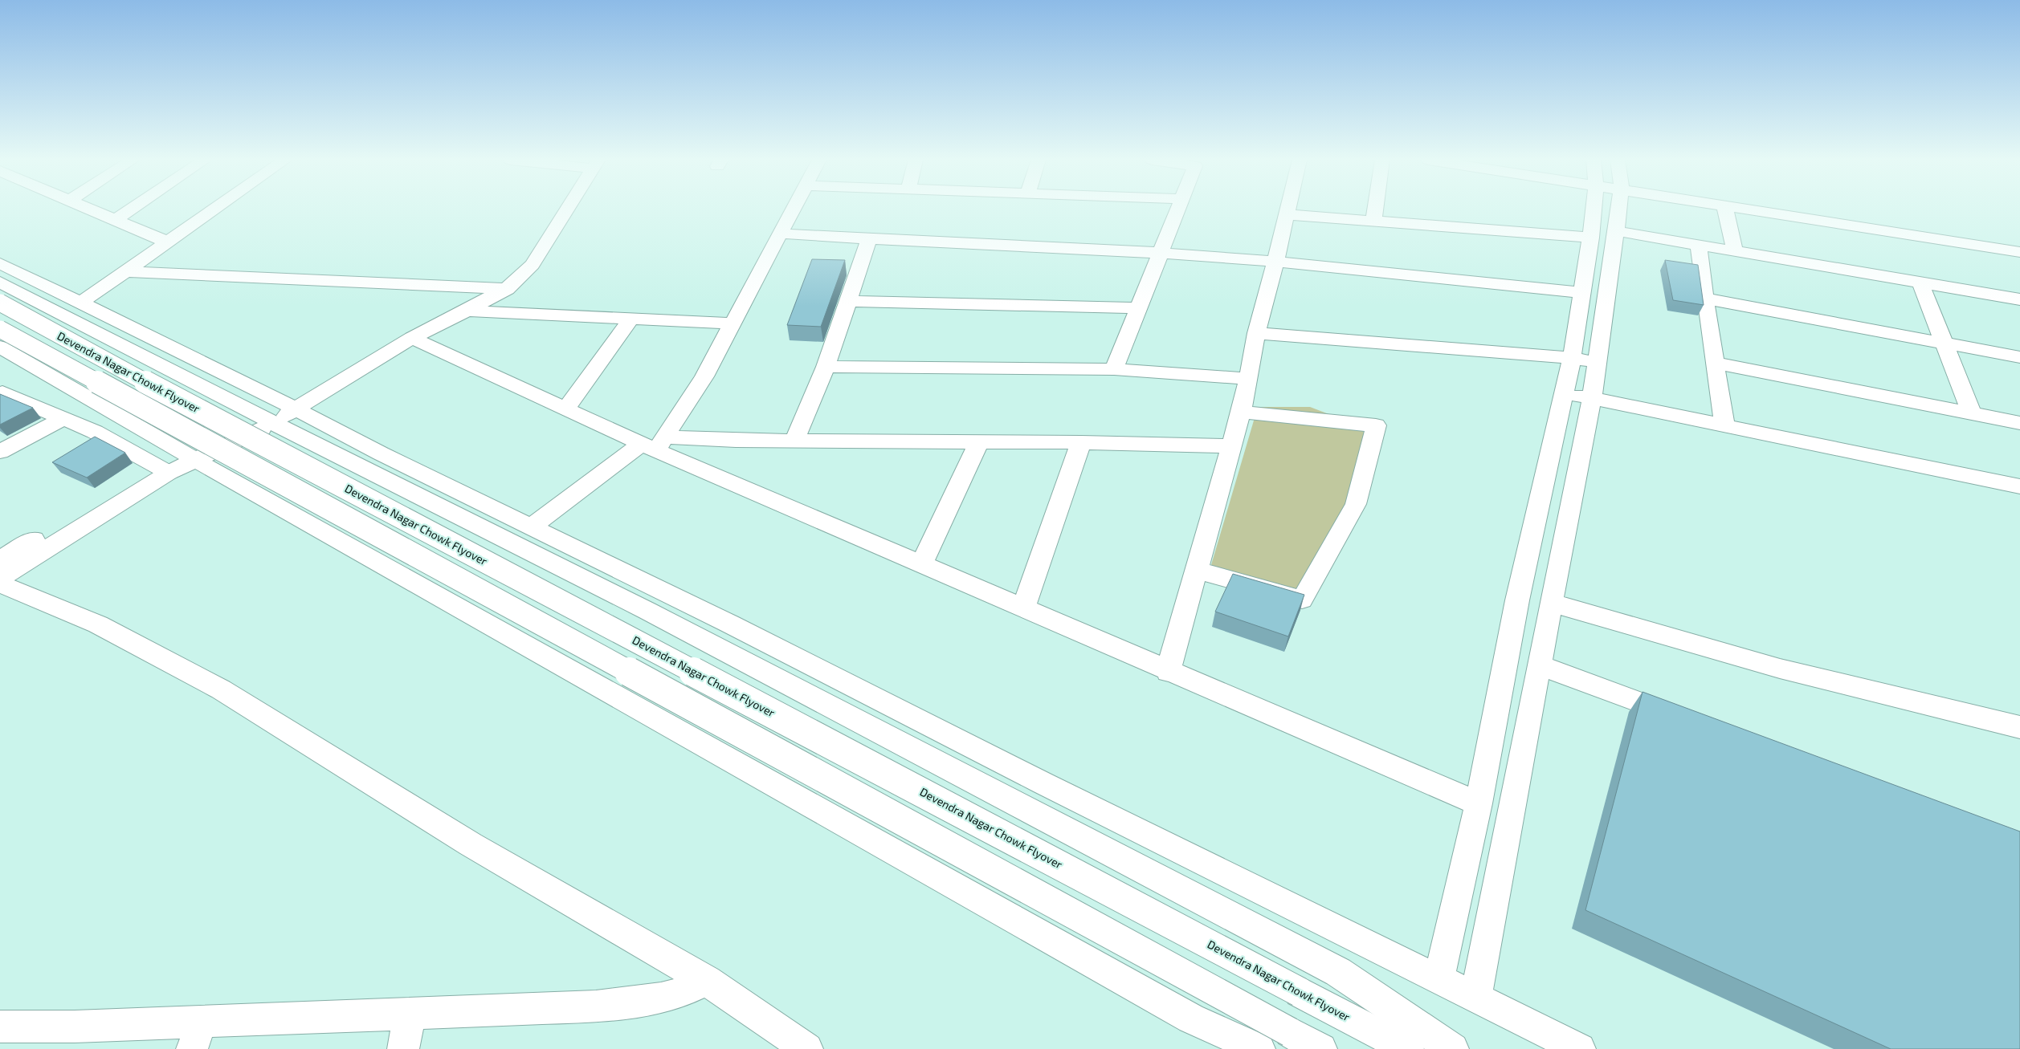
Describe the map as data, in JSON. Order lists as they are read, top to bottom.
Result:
{
  "streets": {
    "main road": ["Devendra Nagar Chowk Flyover"]
  }
}
